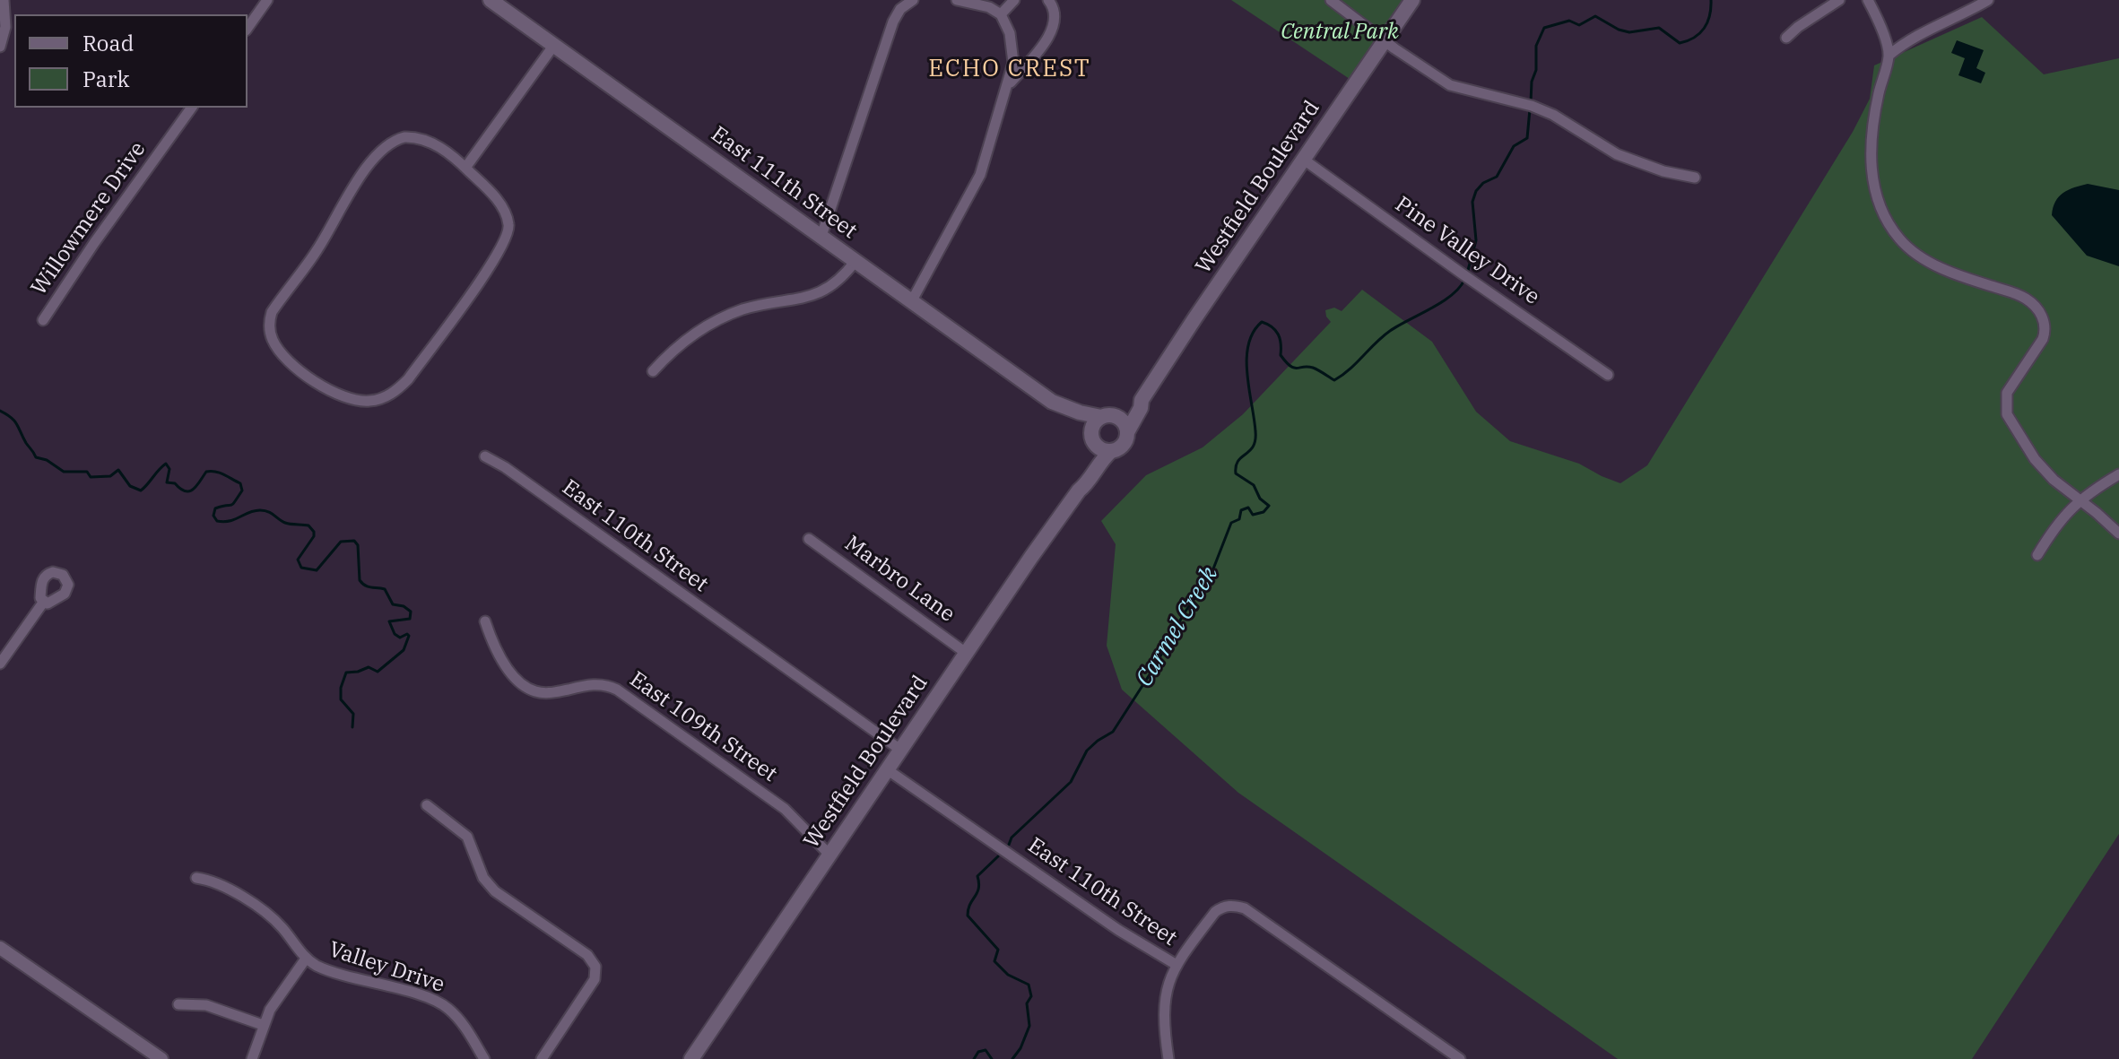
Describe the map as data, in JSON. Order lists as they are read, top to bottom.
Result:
{
  "streets": {
    "main road": ["East 111th Street", "Westfield Boulevard"],
    "street": [
      "Willowmere Drive",
      "Pine Valley Drive",
      "East 110th Street",
      "Marbro Lane",
      "East 109th Street",
      "Valley Drive"
    ]
  },
  "crossings": [
    ["East 111th Street", "Westfield Boulevard"],
    ["Westfield Boulevard", "Pine Valley Drive"],
    ["Westfield Boulevard", "East 110th Street"],
    ["Westfield Boulevard", "Marbro Lane"],
    ["Westfield Boulevard", "East 109th Street"]
  ],
  "districts": ["ECHO CREST"],
  "water": ["Carmel Creek"],
  "parks": ["Central Park"],
  "legend": ["Road", "Park"]
}
